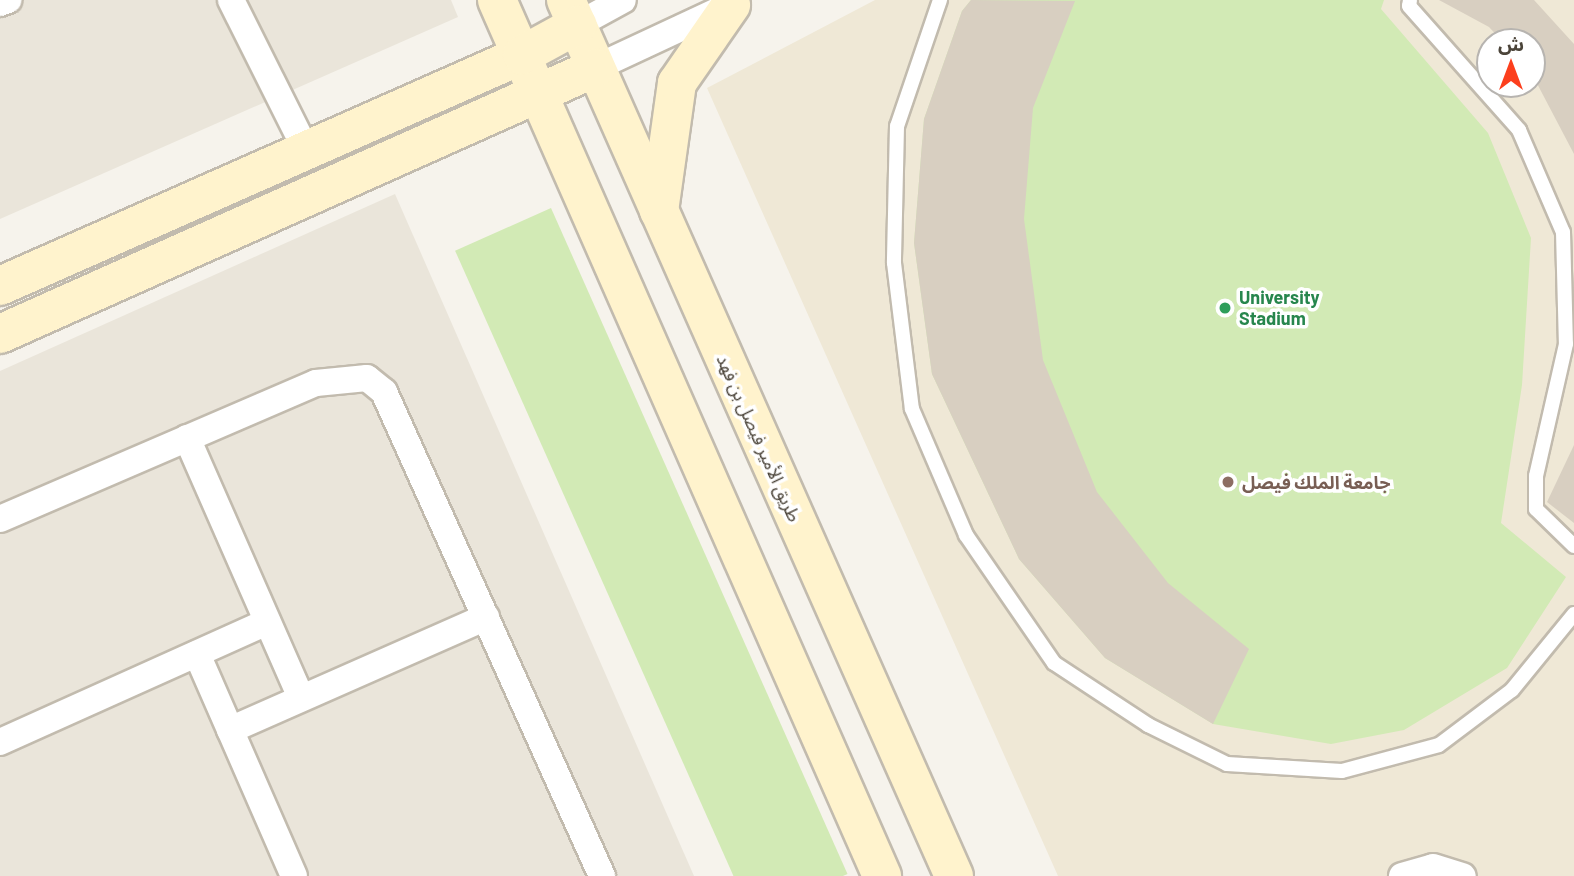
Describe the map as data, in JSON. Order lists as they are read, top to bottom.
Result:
{
  "streets": {
    "main road": ["طريق الأمير فيصل بن فهد"]
  },
  "places": ["University Stadium", "جامعة الملك فيصل"],
  "north": "top"
}
